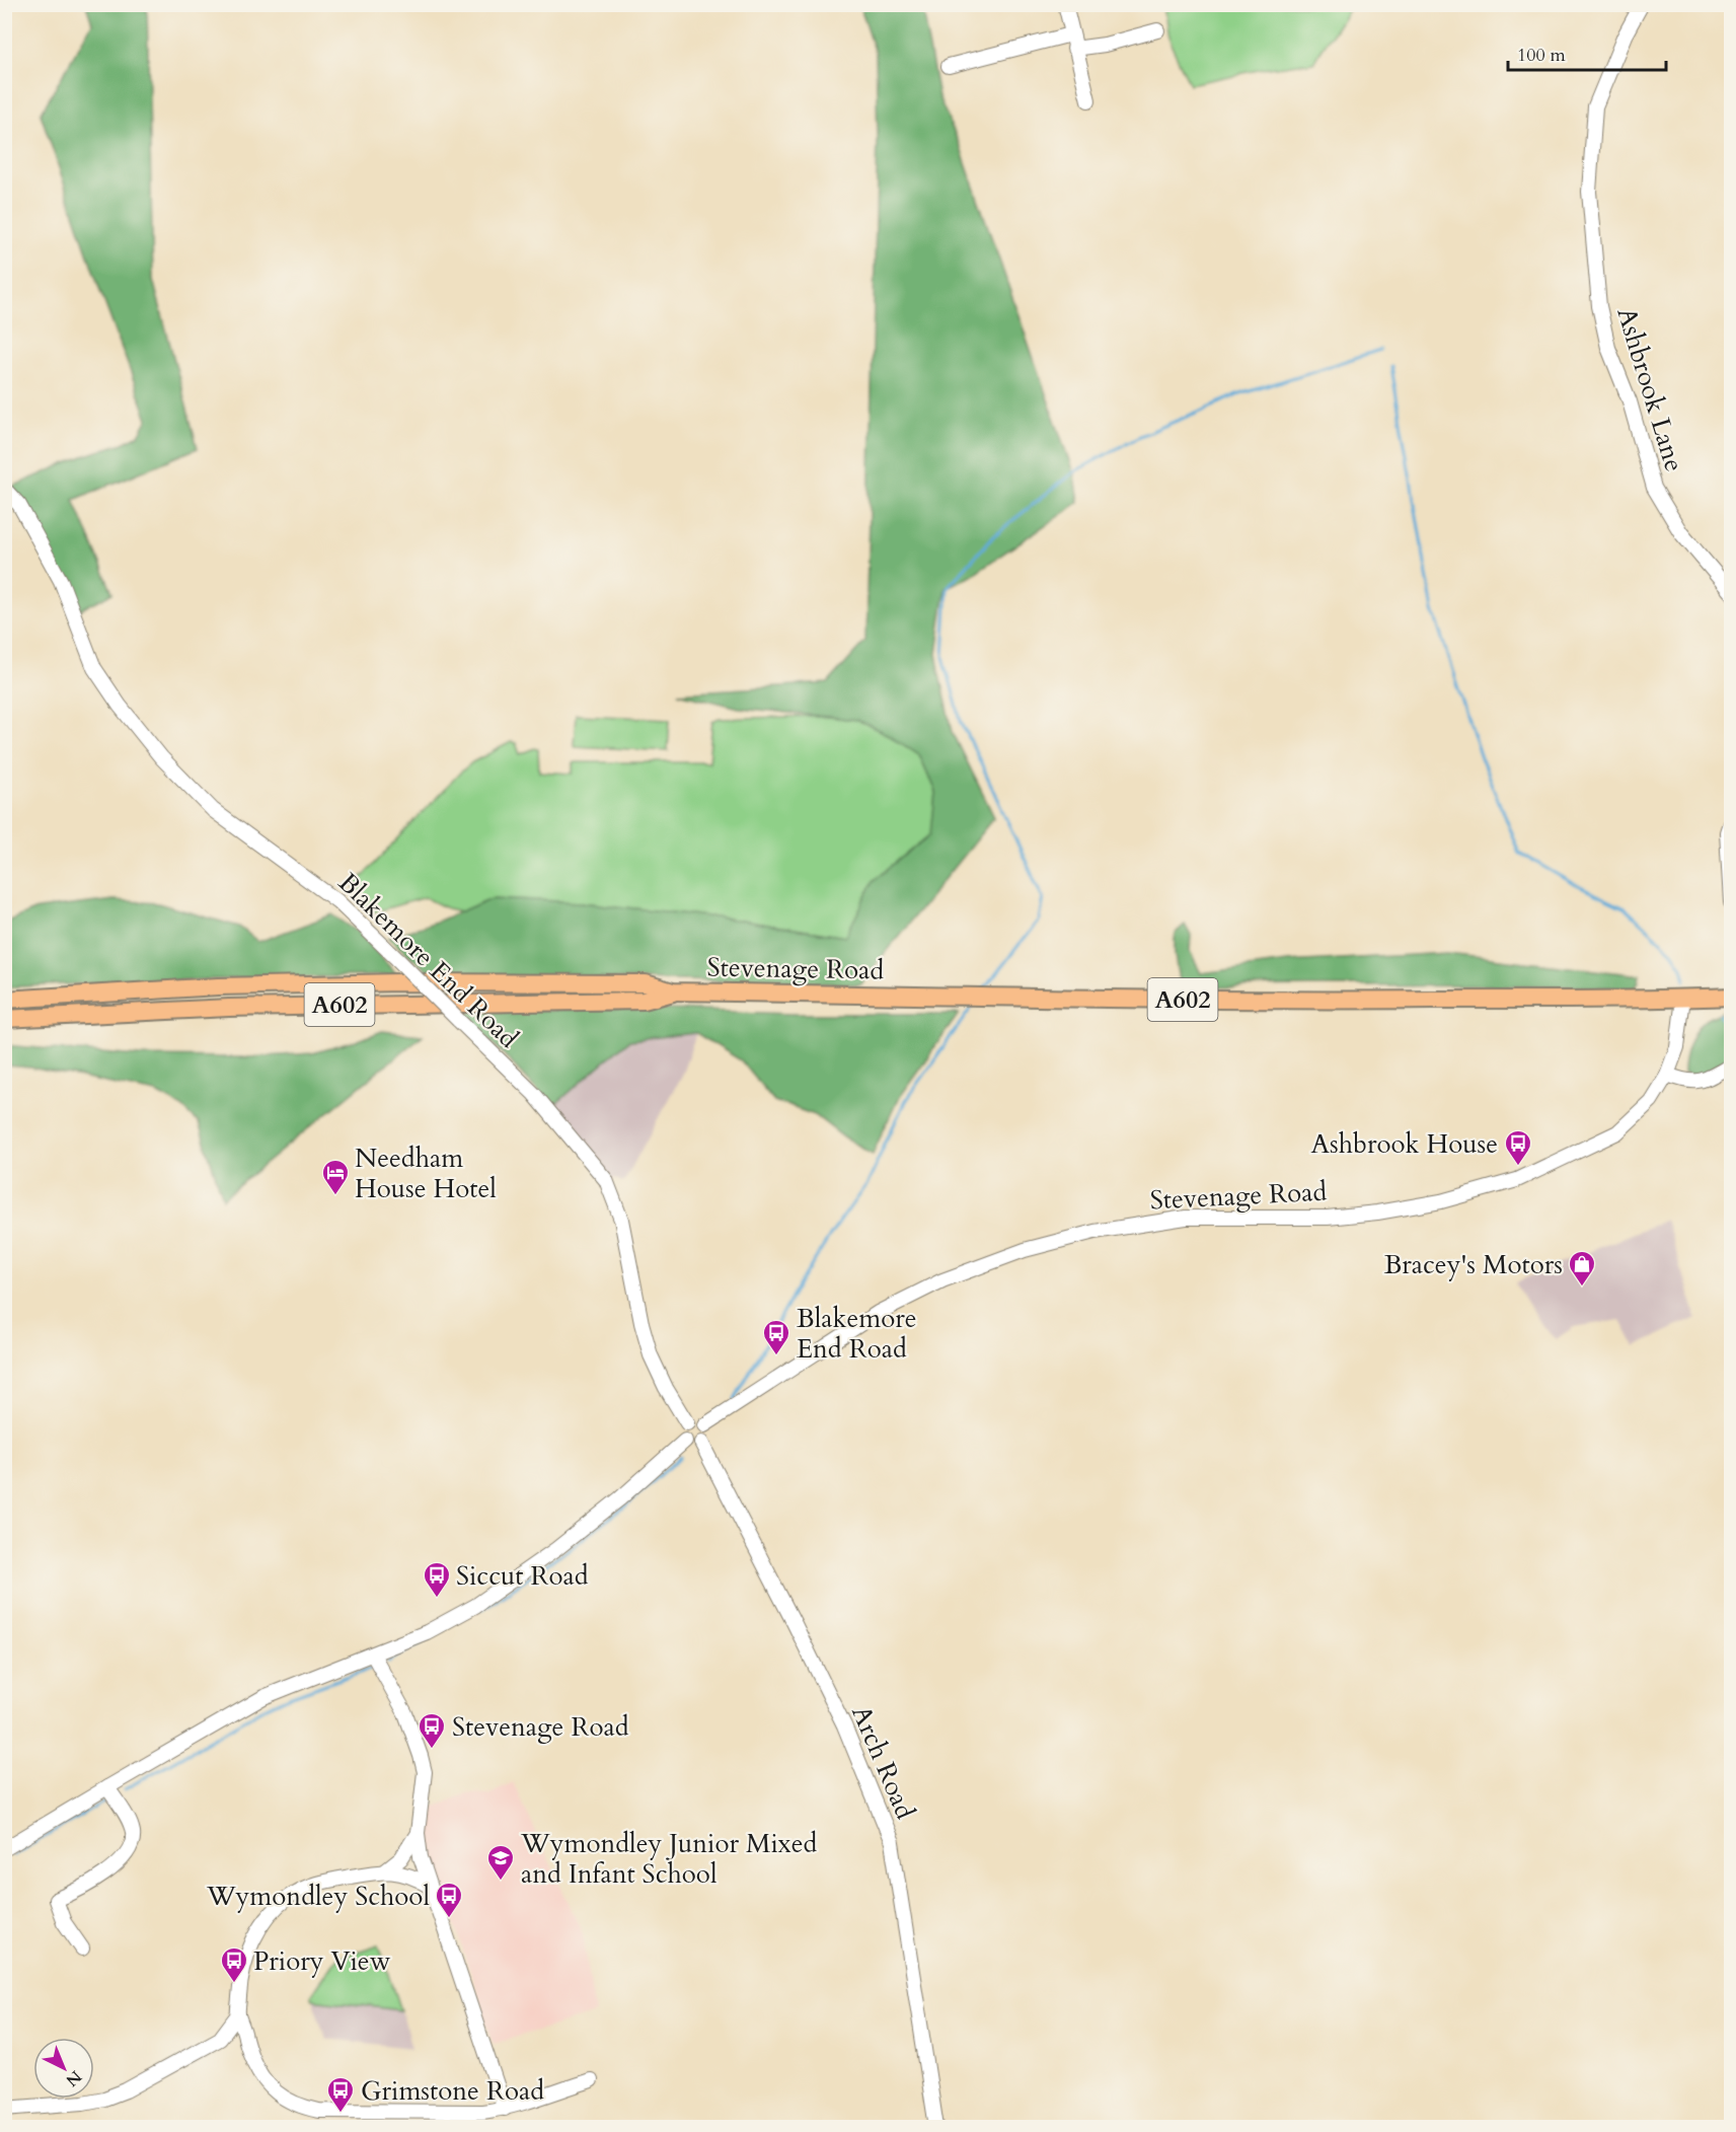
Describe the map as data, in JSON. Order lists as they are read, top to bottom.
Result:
{
  "streets": {
    "main road": ["Stevenage Road", "A602"],
    "street": ["Ashbrook Lane", "Blakemore End Road", "Arch Road"]
  },
  "crossings": [
    ["Blakemore End Road", "Stevenage Road"],
    ["Blakemore End Road", "Arch Road"],
    ["Stevenage Road", "A602"],
    ["Stevenage Road", "Arch Road"]
  ],
  "places": {
    "bus stop": [
      "Ashbrook House",
      "Blakemore End Road",
      "Siccut Road",
      "Stevenage Road",
      "Wymondley School",
      "Priory View",
      "Grimstone Road"
    ],
    "hotel": ["Needham House Hotel"],
    "shop": ["Bracey's Motors"],
    "school or university": ["Wymondley Junior Mixed and Infant School"]
  },
  "scale_bar": "100 m",
  "north": "bottom right"
}
